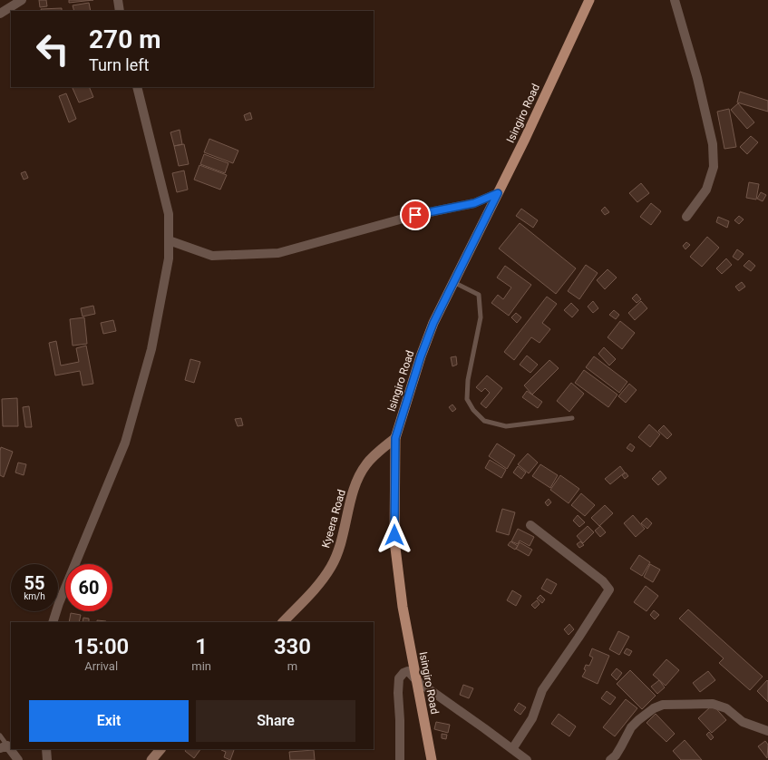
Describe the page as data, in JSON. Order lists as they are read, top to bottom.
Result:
{
  "streets": {
    "main road": ["Isingiro Road", "Kyeera Road"]
  },
  "crossings": [
    ["Isingiro Road", "Kyeera Road"]
  ],
  "page": {
    "turn": ["270 m", "Turn left"],
    "speed": "55 km/h",
    "limit": "60",
    "eta": [
      "15:00",
      "Arrival",
      "1",
      "min",
      "330",
      "m"
    ],
    "buttons": ["Exit", "Share"]
  }
}
